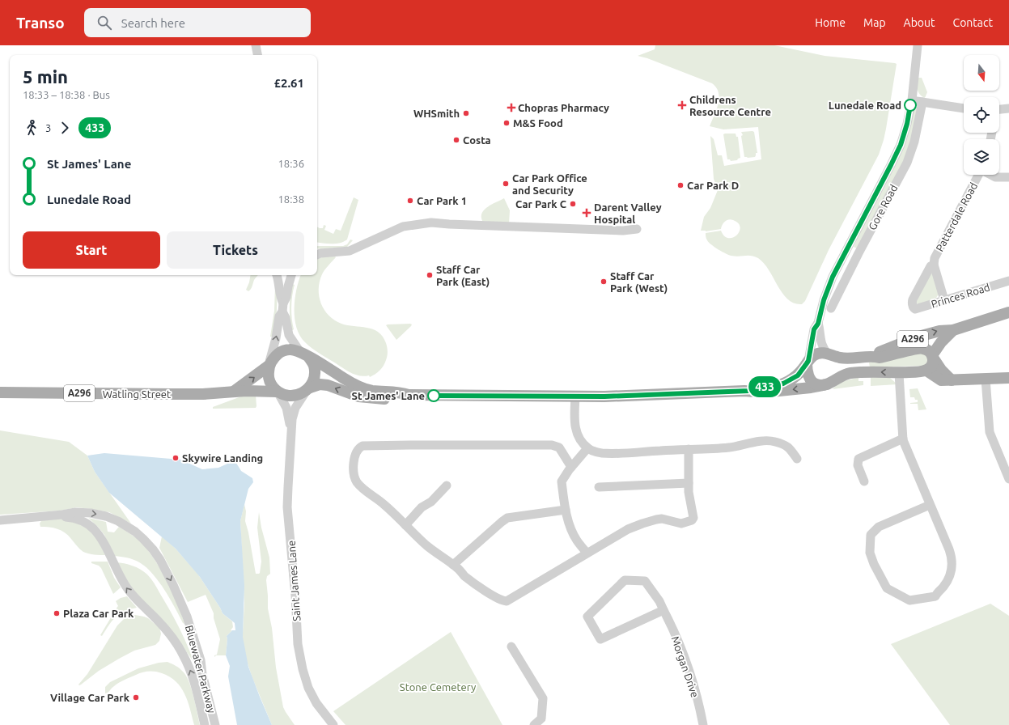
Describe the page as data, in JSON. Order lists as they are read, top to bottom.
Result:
{
  "streets": {
    "main road": ["A296", "Watling Street"],
    "street": [
      "Gore Road",
      "Patterdale Road",
      "Princes Road",
      "Saint James Lane",
      "Morgan Drive",
      "Bluewater Parkway"
    ]
  },
  "crossings": [
    ["Patterdale Road", "Princes Road"],
    ["Watling Street", "Saint James Lane"]
  ],
  "parks": ["Stone Cemetery"],
  "places": {
    "health": ["Childrens Resource Centre", "Chopras Pharmacy", "Darent Valley Hospital"],
    "other": [
      "Lunedale Road",
      "WHSmith",
      "M&S Food",
      "Costa",
      "Car Park Office and Security",
      "Car Park D",
      "Car Park 1",
      "Car Park C",
      "Staff Car Park (East)",
      "Staff Car Park (West)",
      "St James' Lane",
      "Skywire Landing",
      "Plaza Car Park",
      "Village Car Park"
    ]
  },
  "lines": ["bus line 433"],
  "north": "bottom",
  "page": {
    "header": "Transo",
    "search": "Search here",
    "nav": [
      "Home",
      "Map",
      "About",
      "Contact"
    ],
    "on_map": "433",
    "heading": ["5 min", "18:33 – 18:38 · Bus", "£2.61"],
    "legs": ["3", "433"],
    "list": [
      {
        "name": "St James' Lane",
        "value": "18:36"
      },
      {
        "name": "Lunedale Road",
        "value": "18:38"
      }
    ],
    "buttons": ["Start", "Tickets"]
  }
}
